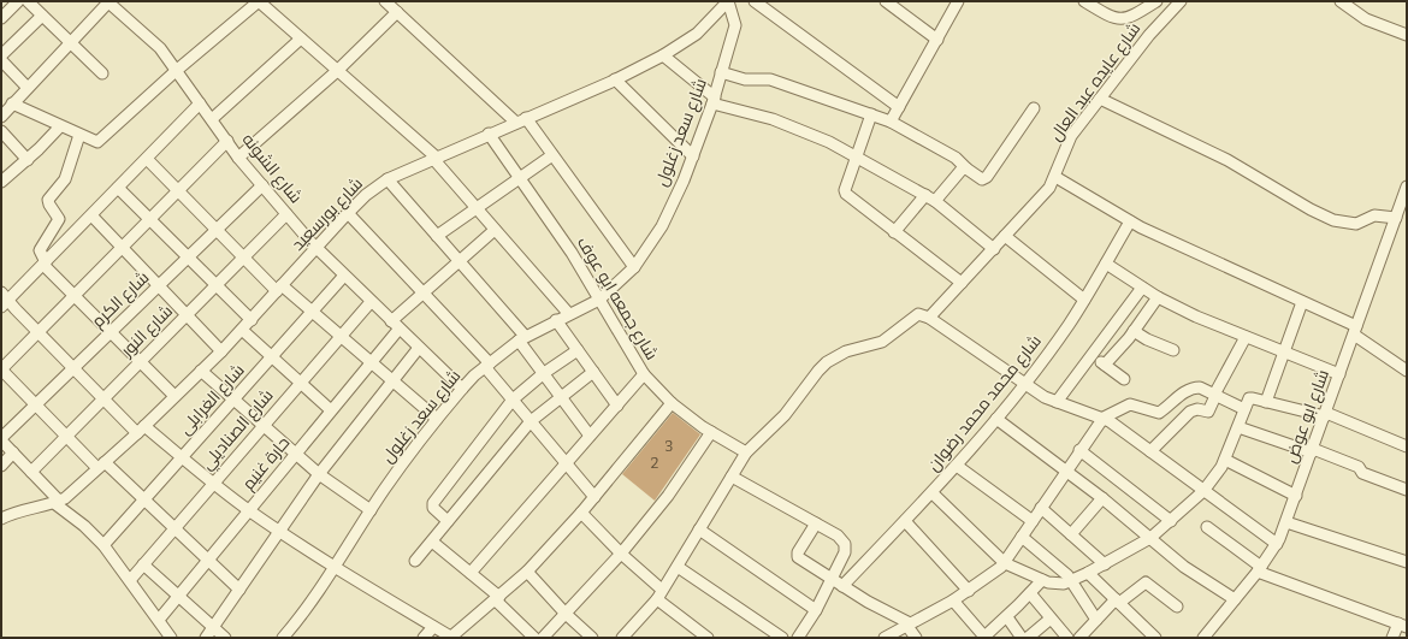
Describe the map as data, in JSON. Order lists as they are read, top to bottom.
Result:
{
  "streets": {
    "street": [
      "شارع عايده عبد العال",
      "شارع سعد زغلول",
      "شارع الشونه",
      "شارع بورسعيد",
      "شارع جمعه ابو عوف",
      "شارع الكرم",
      "شارع النور",
      "شارع الغرابلى",
      "شارع محمد محمد رضوان",
      "شارع ابو عوض",
      "شارع الصناديلي",
      "حارة غنيم"
    ]
  },
  "crossings": [
    ["شارع سعد زغلول", "شارع الشونه"],
    ["شارع سعد زغلول", "شارع بورسعيد"],
    ["شارع سعد زغلول", "شارع جمعه ابو عوف"],
    ["شارع الشونه", "شارع بورسعيد"],
    ["شارع الشونه", "شارع الكرم"],
    ["شارع الشونه", "شارع النور"],
    ["شارع الشونه", "شارع الغرابلى"],
    ["شارع الشونه", "شارع الصناديلي"],
    ["شارع الشونه", "حارة غنيم"],
    ["شارع بورسعيد", "شارع جمعه ابو عوف"]
  ],
  "house_numbers": ["3", "2"]
}
